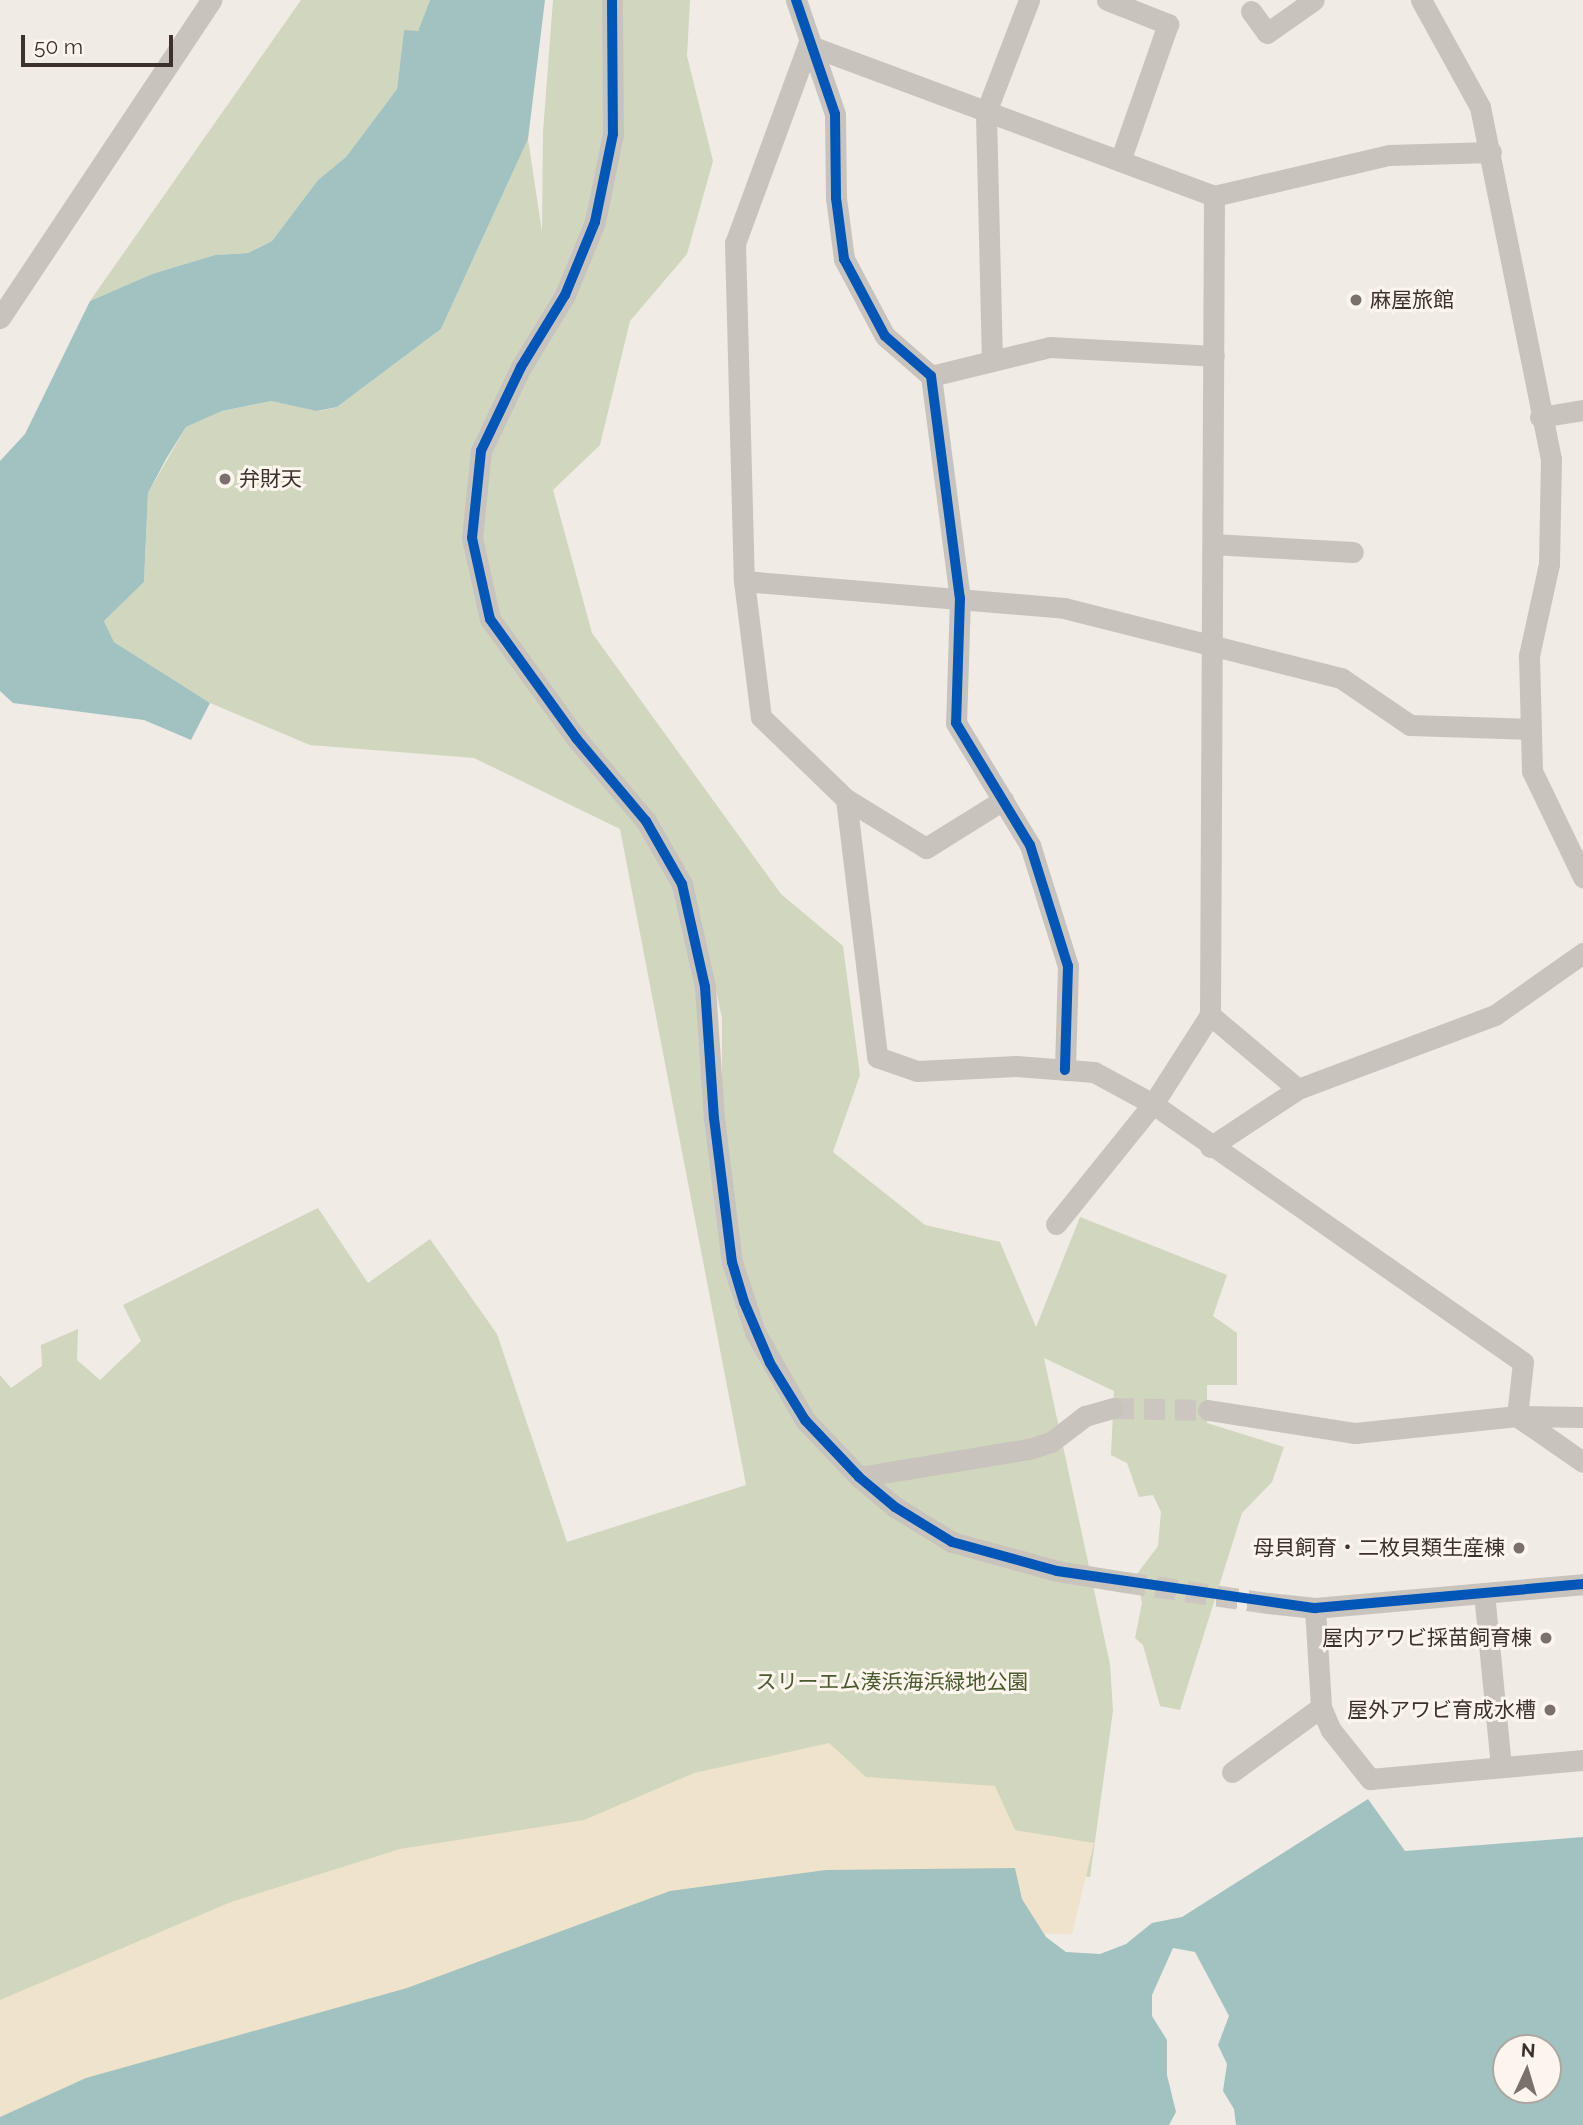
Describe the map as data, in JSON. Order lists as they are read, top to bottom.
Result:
{
  "parks": ["スリーエム湊浜海浜緑地公園"],
  "places": [
    "麻屋旅館",
    "弁財天",
    "母貝飼育・二枚貝類生産棟",
    "屋内アワビ採苗飼育棟",
    "屋外アワビ育成水槽"
  ],
  "scale_bar": "50 m",
  "north": "top"
}
